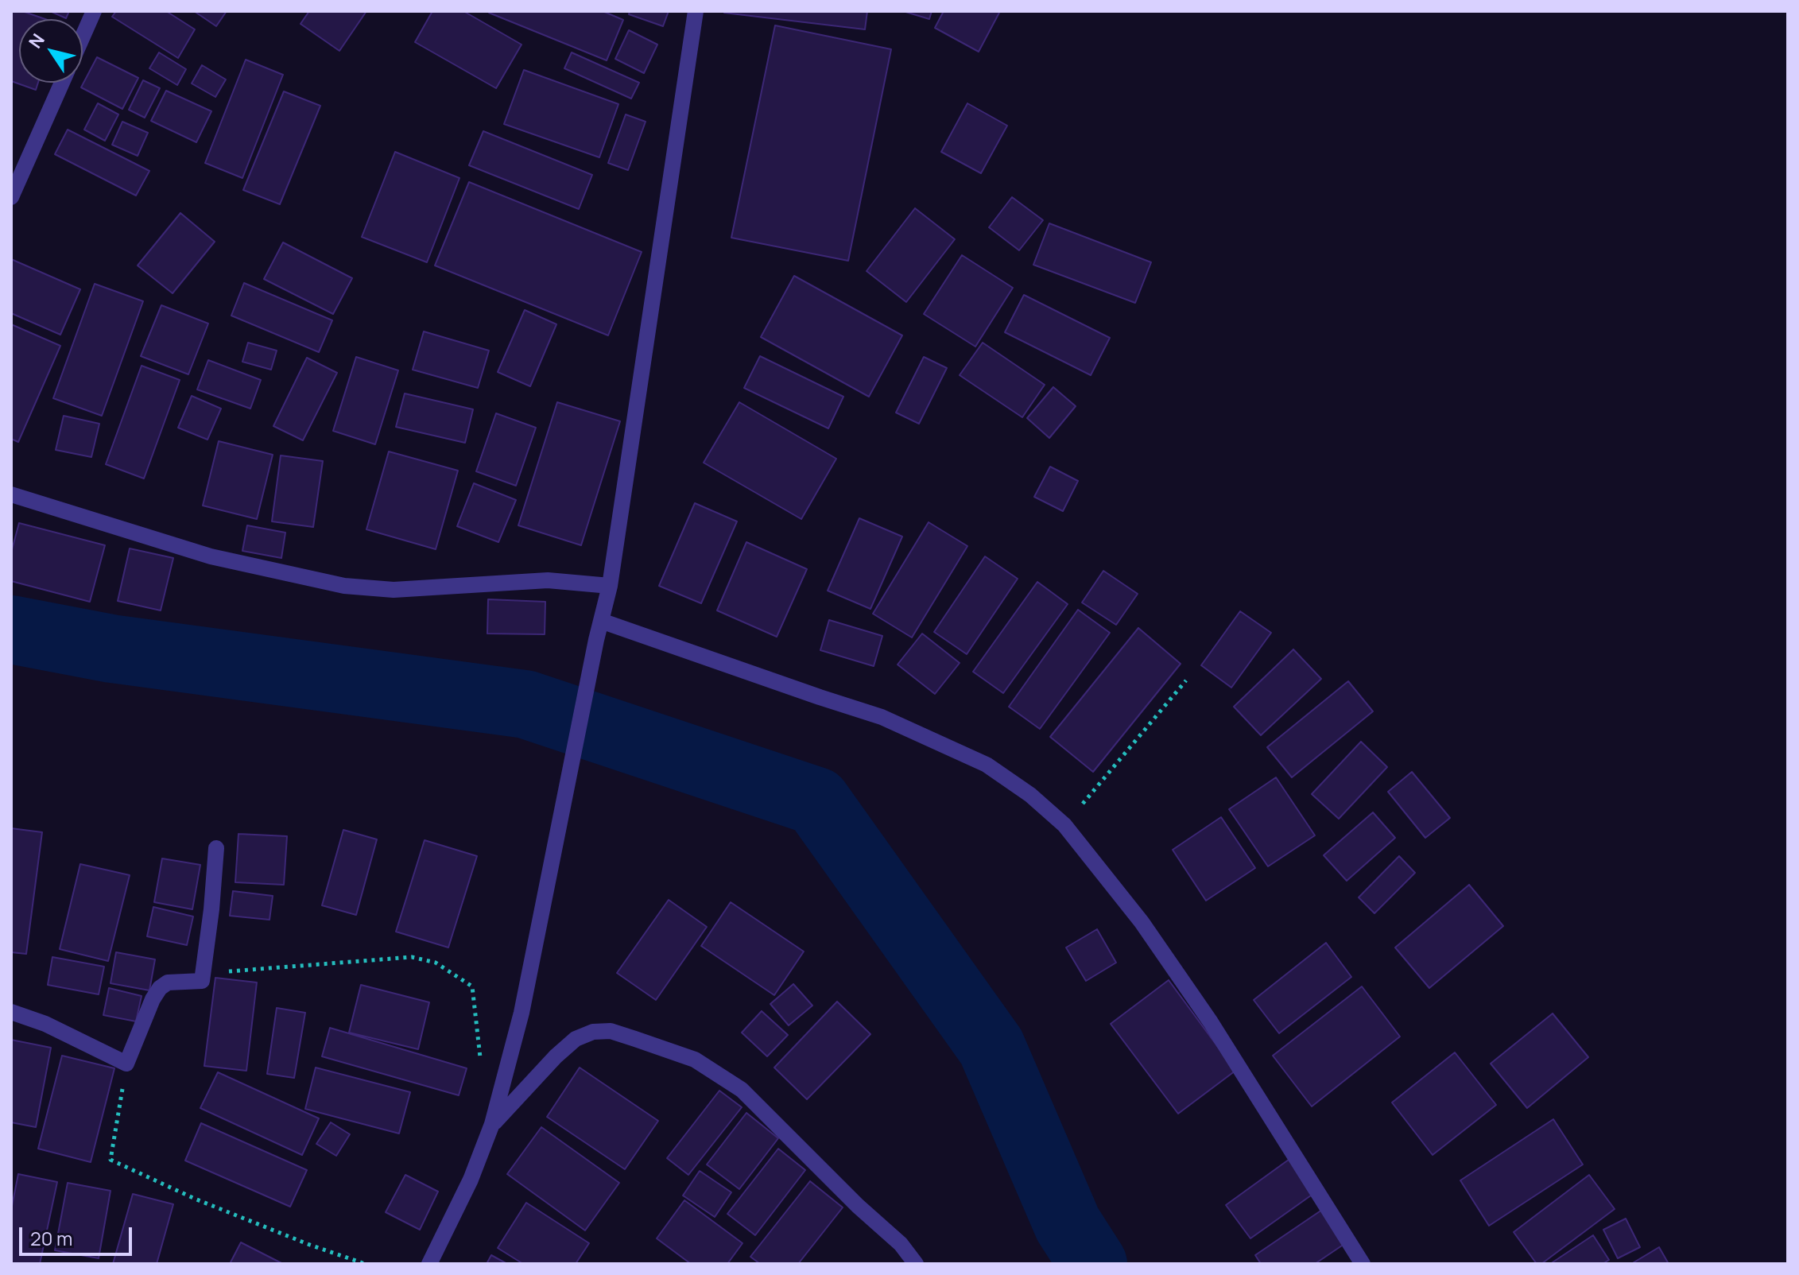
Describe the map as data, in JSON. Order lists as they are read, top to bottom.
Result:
{
  "scale_bar": "20 m",
  "north": "top left"
}
